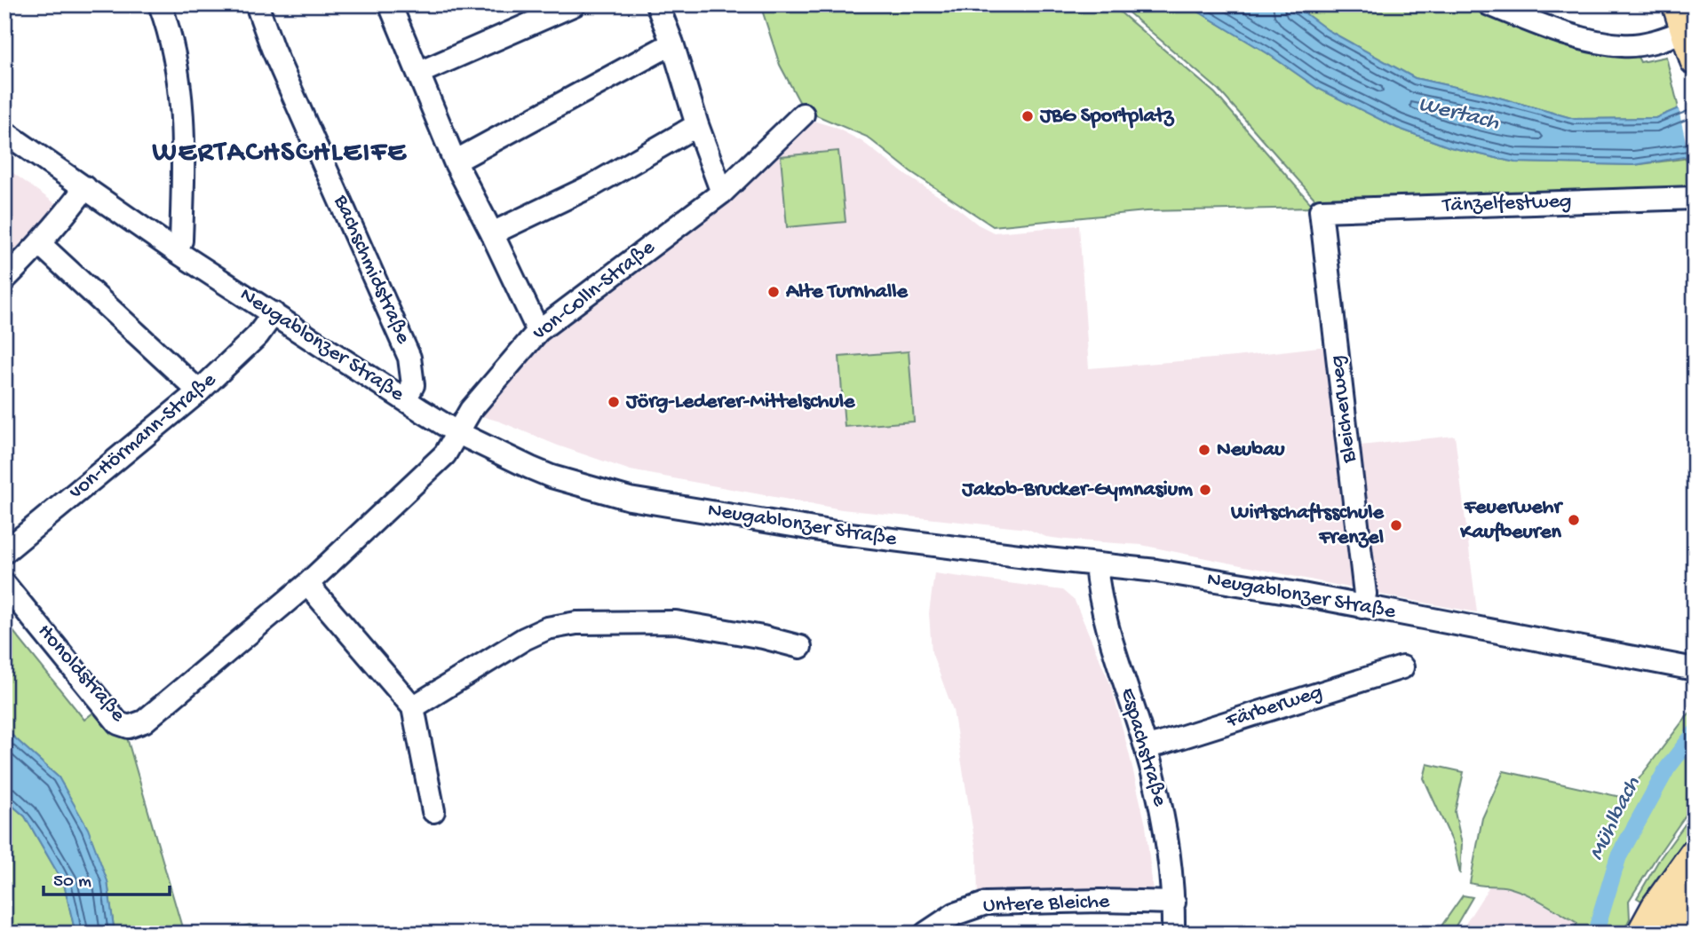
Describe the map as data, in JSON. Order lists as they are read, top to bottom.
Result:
{
  "streets": {
    "street": [
      "Tänzelfestweg",
      "Bachschmidstraße",
      "von-Colln-Straße",
      "Neugablonzer Straße",
      "Bleicherweg",
      "von-Hörmann-Straße",
      "Honoldstraße",
      "Färberweg",
      "Espachstraße",
      "Untere Bleiche"
    ]
  },
  "crossings": [
    ["Tänzelfestweg", "Bleicherweg"],
    ["Bachschmidstraße", "Neugablonzer Straße"],
    ["von-Colln-Straße", "Neugablonzer Straße"],
    ["von-Colln-Straße", "Honoldstraße"],
    ["Neugablonzer Straße", "Bleicherweg"],
    ["Neugablonzer Straße", "von-Hörmann-Straße"],
    ["Neugablonzer Straße", "Espachstraße"],
    ["Färberweg", "Espachstraße"],
    ["Espachstraße", "Untere Bleiche"]
  ],
  "districts": ["WERTACHSCHLEIFE"],
  "water": ["Wertach", "Mühlbach"],
  "places": [
    "JBG Sportplatz",
    "Alte Turnhalle",
    "Jörg-Lederer-Mittelschule",
    "Neubau",
    "Jakob-Brucker-Gymnasium",
    "Feuerwehr Kaufbeuren",
    "Wirtschaftsschule Frenzel"
  ],
  "scale_bar": "50 m"
}
